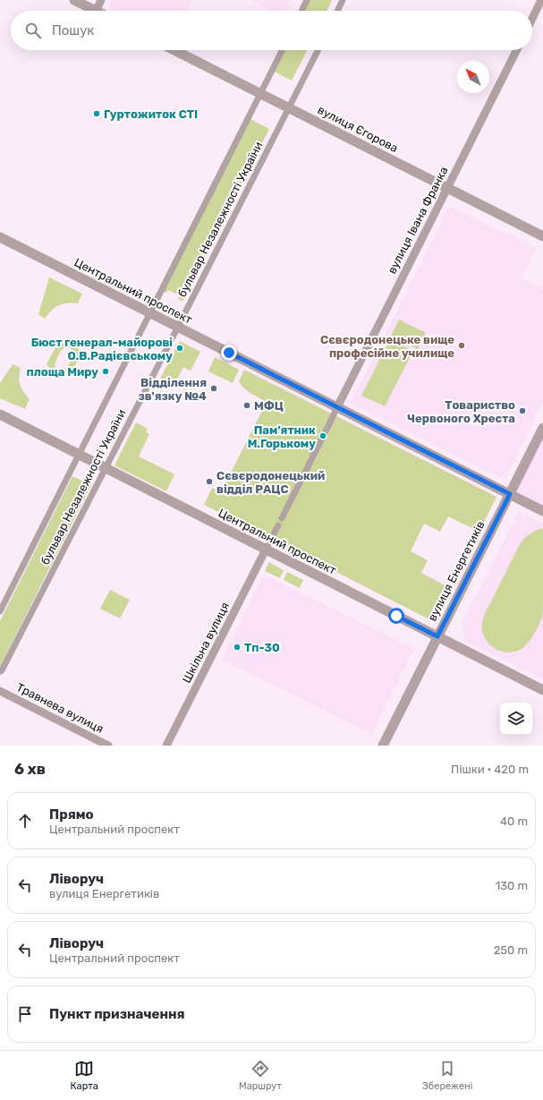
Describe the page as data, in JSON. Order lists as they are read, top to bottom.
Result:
{
  "streets": {
    "street": [
      "вулиця Єгорова",
      "бульвар Незалежності України",
      "вулиця Івана Франка",
      "Центральний проспект",
      "вулиця Енергетиків",
      "Шкільна вулиця",
      "Травнева вулиця"
    ]
  },
  "crossings": [
    ["вулиця Єгорова", "бульвар Незалежності України"],
    ["вулиця Єгорова", "вулиця Івана Франка"],
    ["бульвар Незалежності України", "Центральний проспект"],
    ["вулиця Івана Франка", "Центральний проспект"],
    ["Центральний проспект", "вулиця Енергетиків"],
    ["Центральний проспект", "Шкільна вулиця"]
  ],
  "places": [
    "Гуртожиток СТІ",
    "Сєвєродонецьке вище професійне училище",
    "Бюст генерал-майорові О.В.Радієвському",
    "площа Миру",
    "Відділення зв'язку №4",
    "МФЦ",
    "Товариство Червоного Хреста",
    "Пам'ятник М.Горькому",
    "Сєвєродонецький відділ РАЦС",
    "Тп-30"
  ],
  "north": "top left",
  "page": {
    "search": "Пошук",
    "heading": ["6 хв", "Пішки · 420 m"],
    "list": [
      ["Прямо", "Центральний проспект", "40 m"],
      ["Ліворуч", "вулиця Енергетиків", "130 m"],
      ["Ліворуч", "Центральний проспект", "250 m"],
      "Пункт призначення"
    ],
    "nav": ["Карта", "Маршрут", "Збережені"]
  }
}
